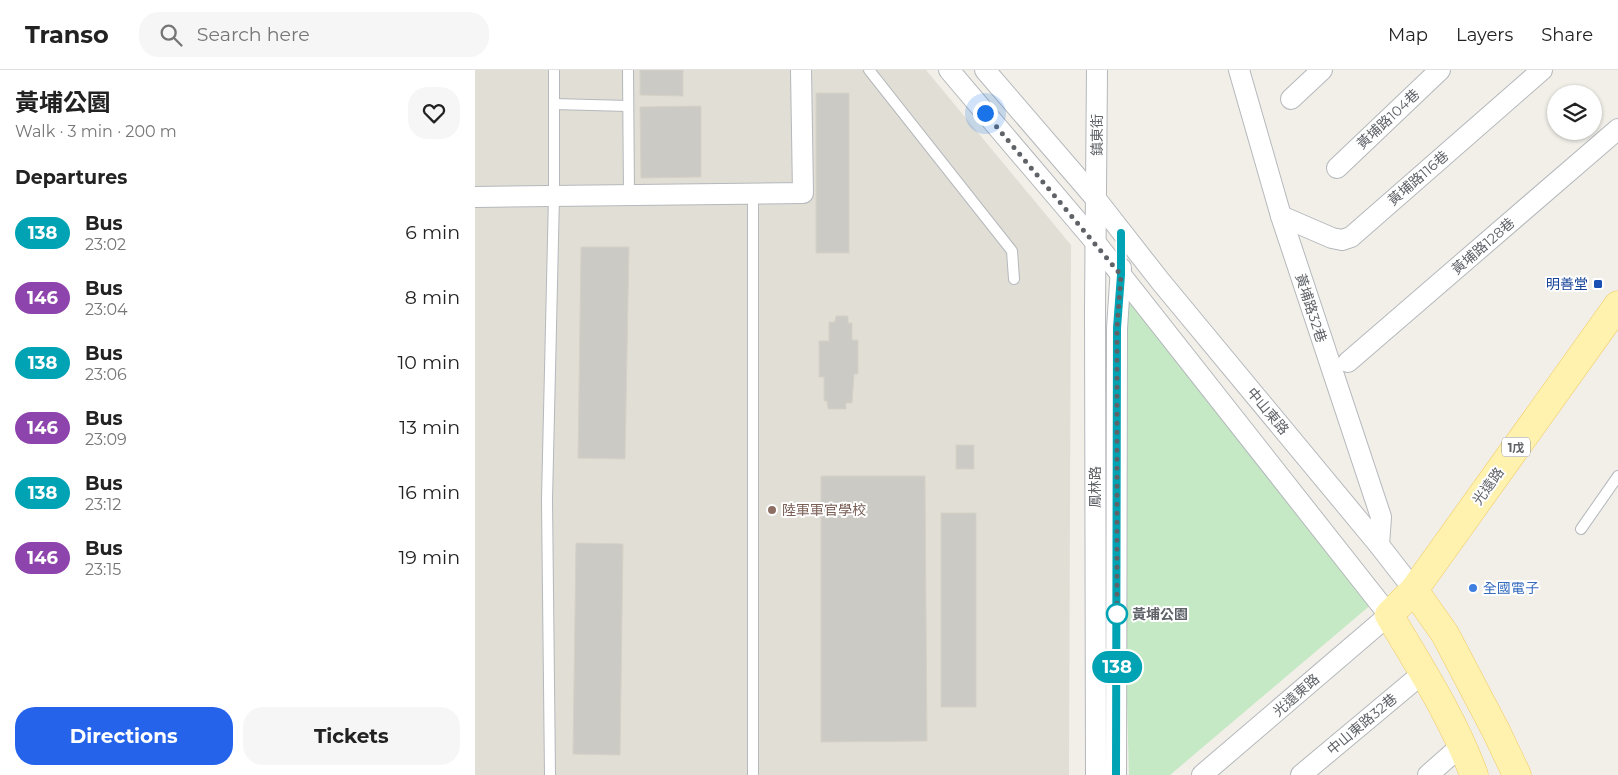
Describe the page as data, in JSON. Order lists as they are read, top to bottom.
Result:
{
  "streets": {
    "main road": ["中山東路", "1戊", "光遠路"],
    "street": [
      "黃埔路104巷",
      "鎮東街",
      "黃埔路116巷",
      "黃埔路128巷",
      "黃埔路32巷",
      "鳳林路",
      "光遠東路",
      "中山東路32巷"
    ]
  },
  "crossings": [
    ["鎮東街", "中山東路"],
    ["鎮東街", "鳳林路"],
    ["黃埔路116巷", "黃埔路32巷"],
    ["黃埔路32巷", "中山東路"],
    ["中山東路", "光遠路"],
    ["中山東路", "鳳林路"],
    ["光遠路", "光遠東路"]
  ],
  "places": {
    "transit": ["明善堂"],
    "other": ["陸軍軍官學校", "全國電子", "黃埔公園"]
  },
  "lines": ["bus line 138"],
  "page": {
    "header": "Transo",
    "search": "Search here",
    "nav": ["Map", "Layers", "Share"],
    "heading": [
      ["黃埔公園", "Walk · 3 min · 200 m"],
      "Departures"
    ],
    "on_map": "138",
    "list": [
      {
        "mark": "138",
        "name": "Bus",
        "note": "23:02",
        "value": "6 min"
      },
      {
        "mark": "146",
        "name": "Bus",
        "note": "23:04",
        "value": "8 min"
      },
      {
        "mark": "138",
        "name": "Bus",
        "note": "23:06",
        "value": "10 min"
      },
      {
        "mark": "146",
        "name": "Bus",
        "note": "23:09",
        "value": "13 min"
      },
      {
        "mark": "138",
        "name": "Bus",
        "note": "23:12",
        "value": "16 min"
      },
      {
        "mark": "146",
        "name": "Bus",
        "note": "23:15",
        "value": "19 min"
      }
    ],
    "buttons": ["Directions", "Tickets"]
  }
}
